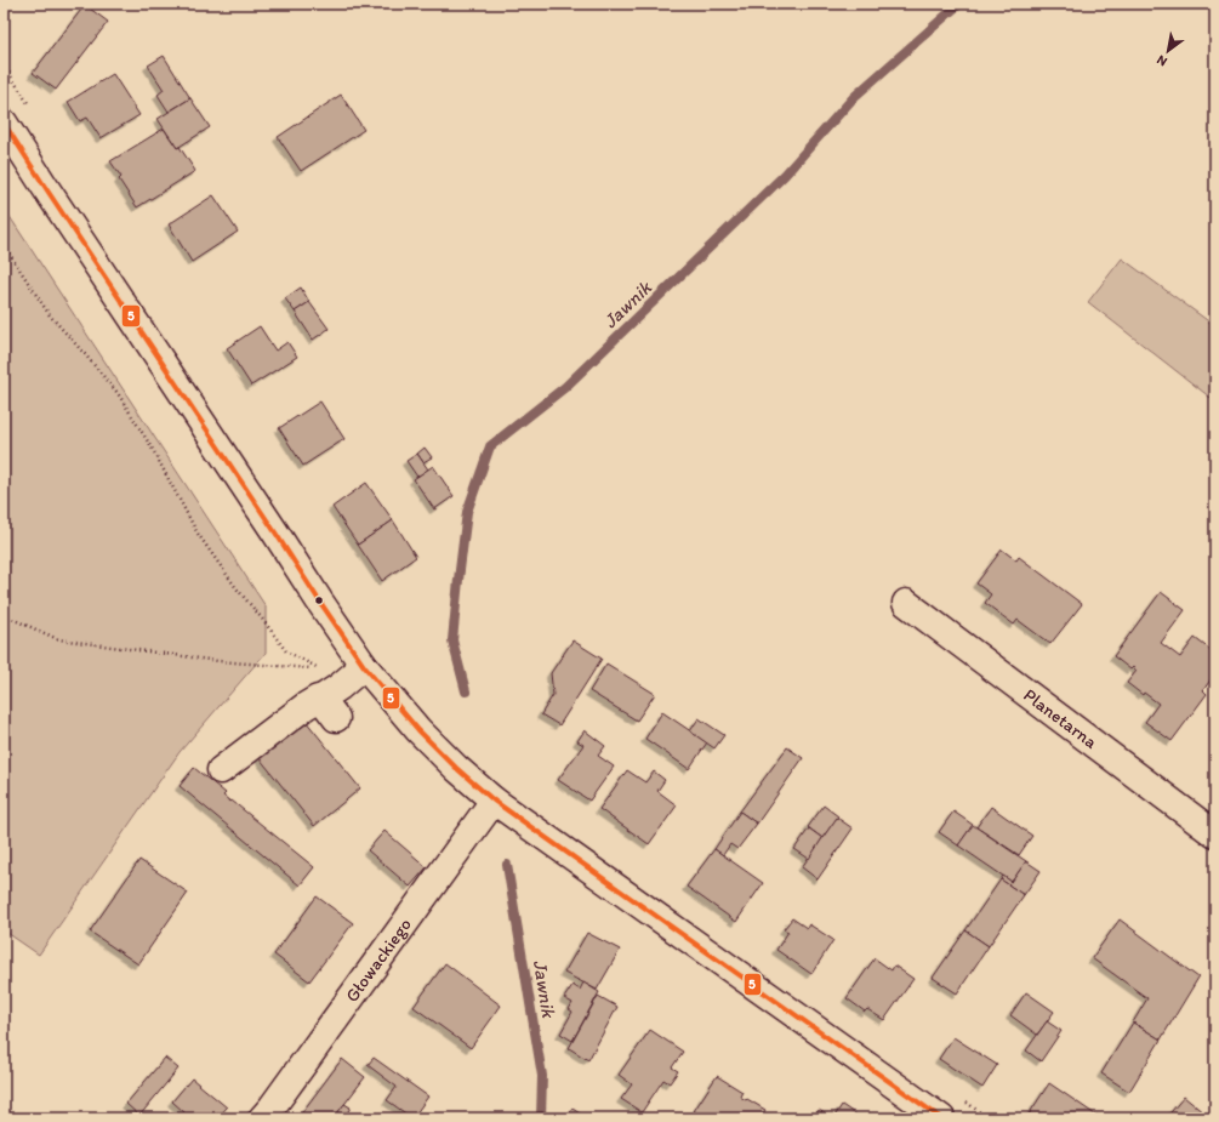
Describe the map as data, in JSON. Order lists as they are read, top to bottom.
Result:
{
  "streets": {
    "main road": ["Planetarna", "Głowackiego"]
  },
  "water": ["Jawnik"],
  "lines": ["transit line 5"],
  "north": "bottom left"
}
